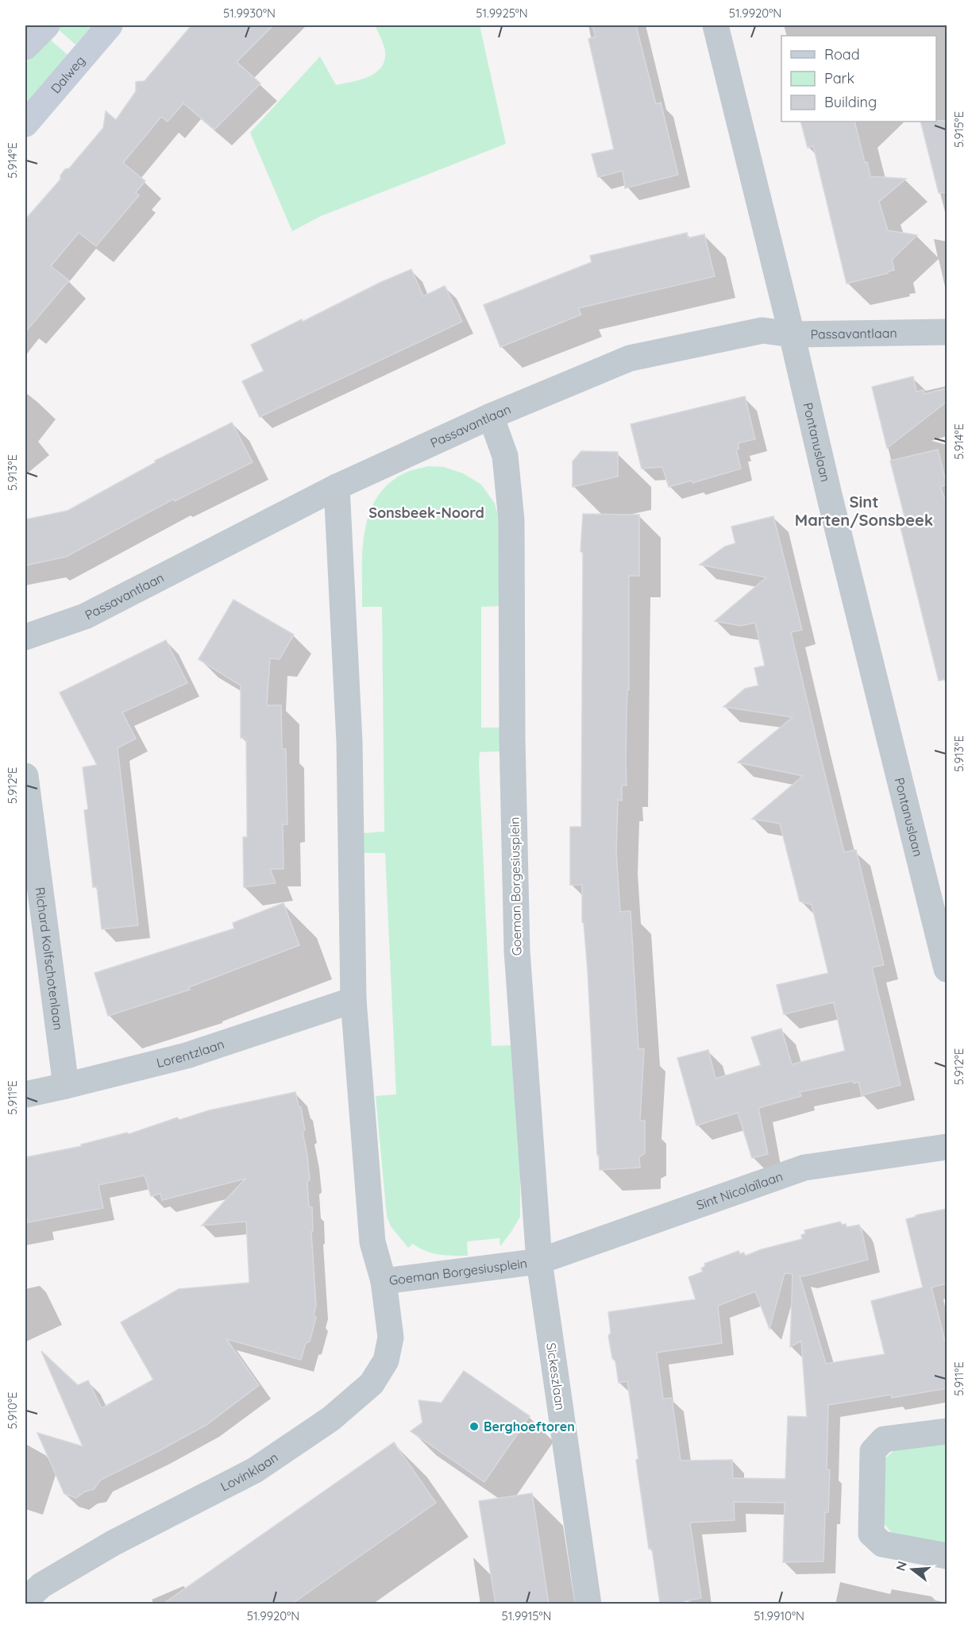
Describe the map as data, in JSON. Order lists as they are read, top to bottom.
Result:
{
  "streets": {
    "street": [
      "Dalweg",
      "Passavantlaan",
      "Pontanuslaan",
      "Goeman Borgesiusplein",
      "Richard Kolfschotenlaan",
      "Lorentzlaan",
      "Sint Nicolaïlaan",
      "Sickeszlaan",
      "Lovinklaan"
    ]
  },
  "crossings": [
    ["Passavantlaan", "Pontanuslaan"],
    ["Passavantlaan", "Goeman Borgesiusplein"],
    ["Goeman Borgesiusplein", "Lorentzlaan"],
    ["Goeman Borgesiusplein", "Sint Nicolaïlaan"],
    ["Goeman Borgesiusplein", "Sickeszlaan"],
    ["Goeman Borgesiusplein", "Lovinklaan"],
    ["Richard Kolfschotenlaan", "Lorentzlaan"],
    ["Sint Nicolaïlaan", "Sickeszlaan"]
  ],
  "districts": ["Sint Marten/Sonsbeek", "Sonsbeek-Noord"],
  "places": ["Berghoeftoren"],
  "legend": ["Road", "Park", "Building"],
  "north": "left",
  "coordinates": [
    "51.9930°N",
    "51.9925°N",
    "51.9920°N",
    "5.915°E",
    "5.914°E",
    "5.913°E",
    "5.912°E",
    "5.911°E",
    "5.910°E",
    "51.9915°N",
    "51.9910°N"
  ]
}
